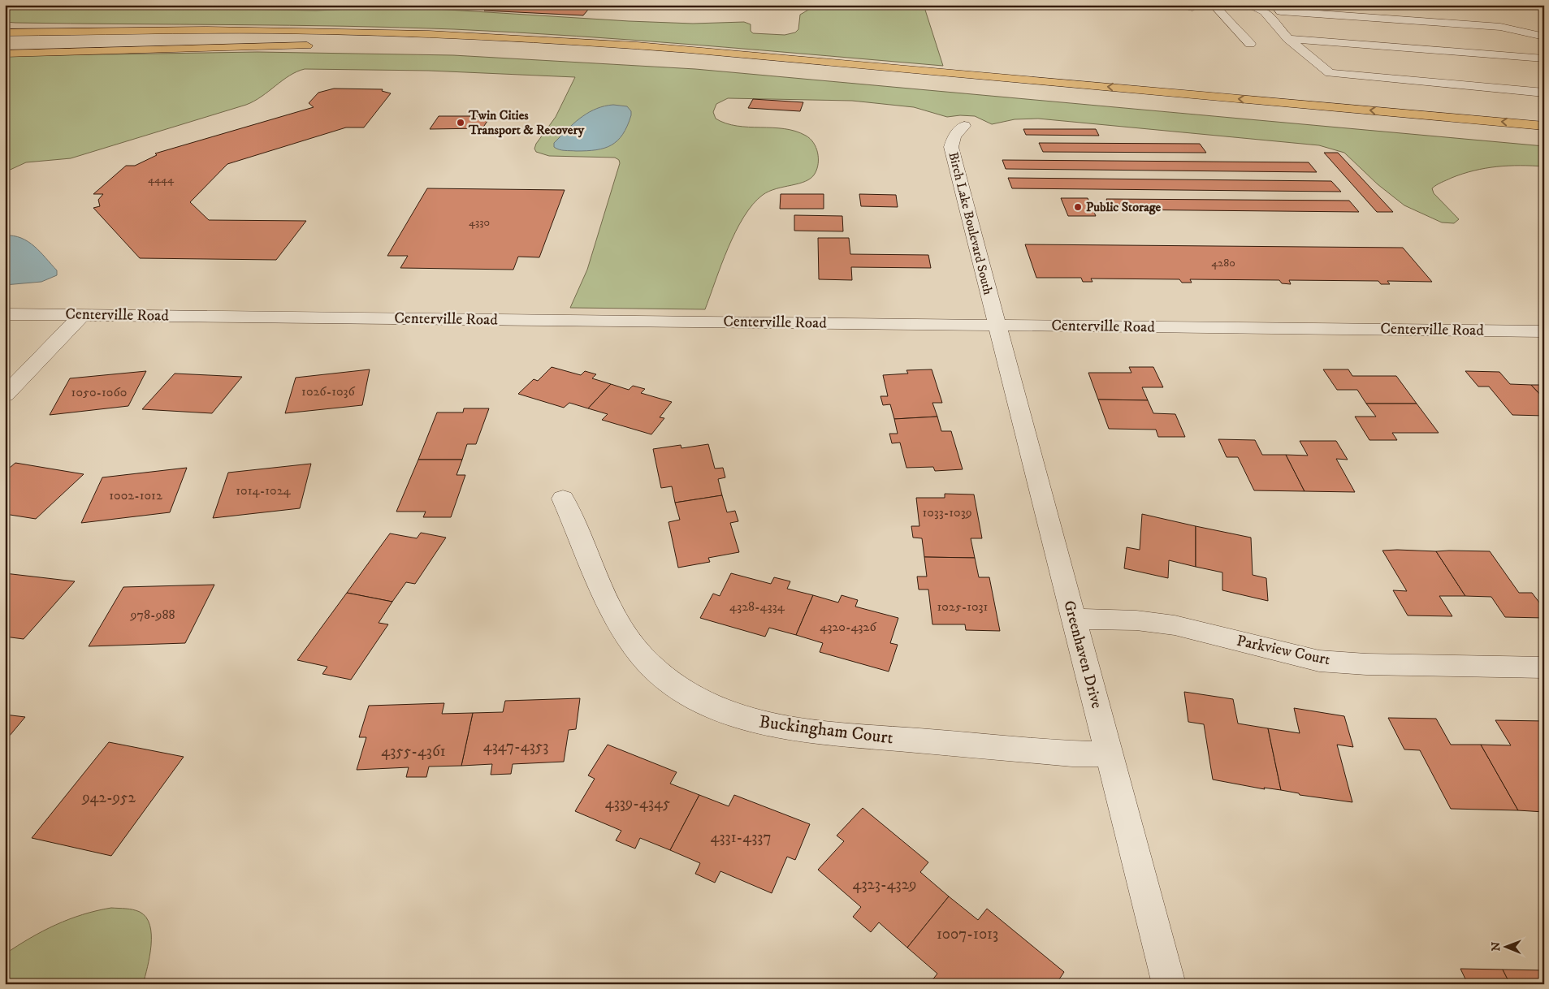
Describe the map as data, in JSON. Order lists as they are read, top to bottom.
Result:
{
  "streets": {
    "street": [
      "Birch Lake Boulevard South",
      "Centerville Road",
      "Parkview Court",
      "Greenhaven Drive",
      "Buckingham Court"
    ]
  },
  "crossings": [
    ["Birch Lake Boulevard South", "Centerville Road"],
    ["Birch Lake Boulevard South", "Greenhaven Drive"],
    ["Centerville Road", "Greenhaven Drive"],
    ["Parkview Court", "Greenhaven Drive"],
    ["Greenhaven Drive", "Buckingham Court"]
  ],
  "places": ["Twin Cities Transport & Recovery", "Public Storage"],
  "house_numbers": [
    "4444",
    "4330",
    "4280",
    "1026-1036",
    "1050-1060",
    "1014-1024",
    "1002-1012",
    "1033-1039",
    "4328-4334",
    "1025-1031",
    "978-988",
    "4320-4326",
    "4347-4353",
    "4355-4361",
    "942-952",
    "4339-4345",
    "4331-4337",
    "4323-4329",
    "1007-1013"
  ],
  "north": "left"
}
